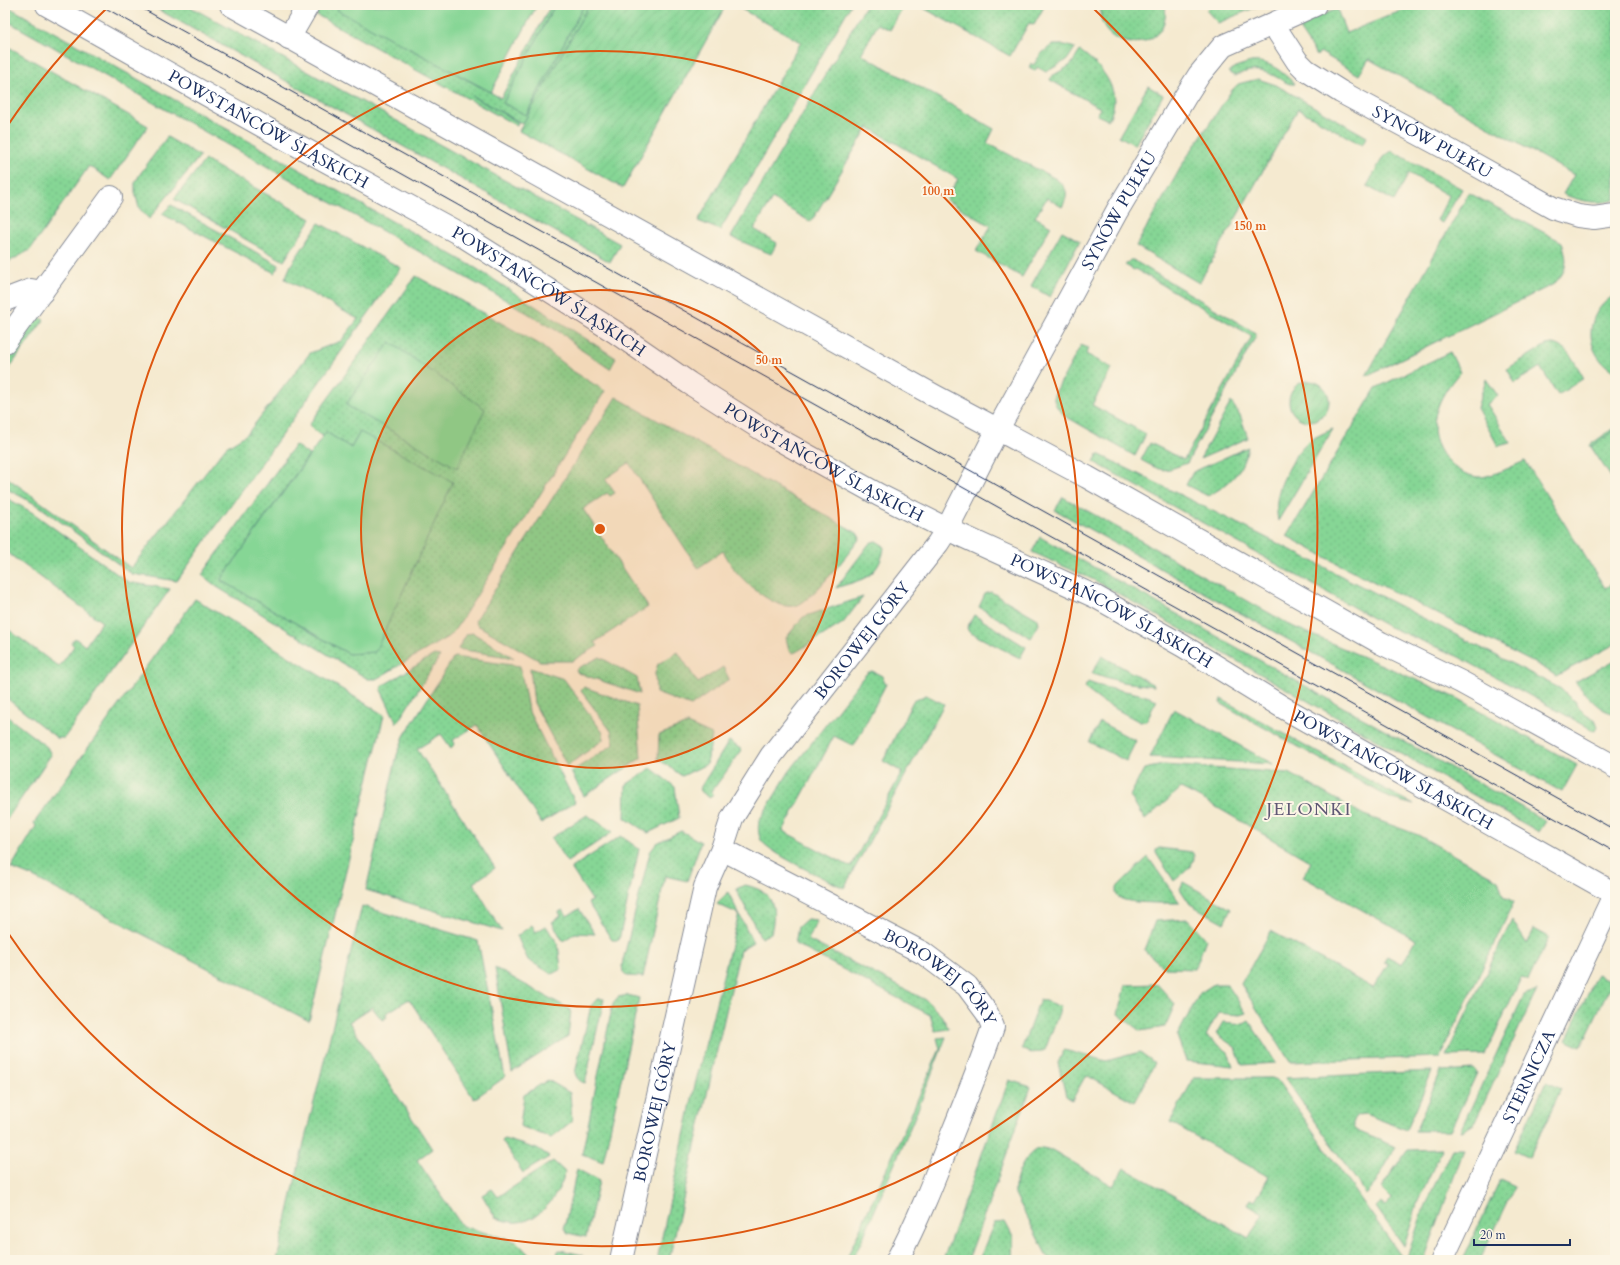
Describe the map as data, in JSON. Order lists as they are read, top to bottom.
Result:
{
  "streets": {
    "main road": [
      "POWSTAŃCÓW ŚLĄSKICH",
      "SYNÓW PUŁKU",
      "BOROWEJ GÓRY",
      "STERNICZA"
    ]
  },
  "crossings": [
    ["POWSTAŃCÓW ŚLĄSKICH", "BOROWEJ GÓRY"],
    ["POWSTAŃCÓW ŚLĄSKICH", "STERNICZA"],
    ["SYNÓW PUŁKU", "BOROWEJ GÓRY"]
  ],
  "districts": ["JELONKI"],
  "scale_bar": "20 m",
  "rings": ["100 m", "150 m", "50 m"]
}
